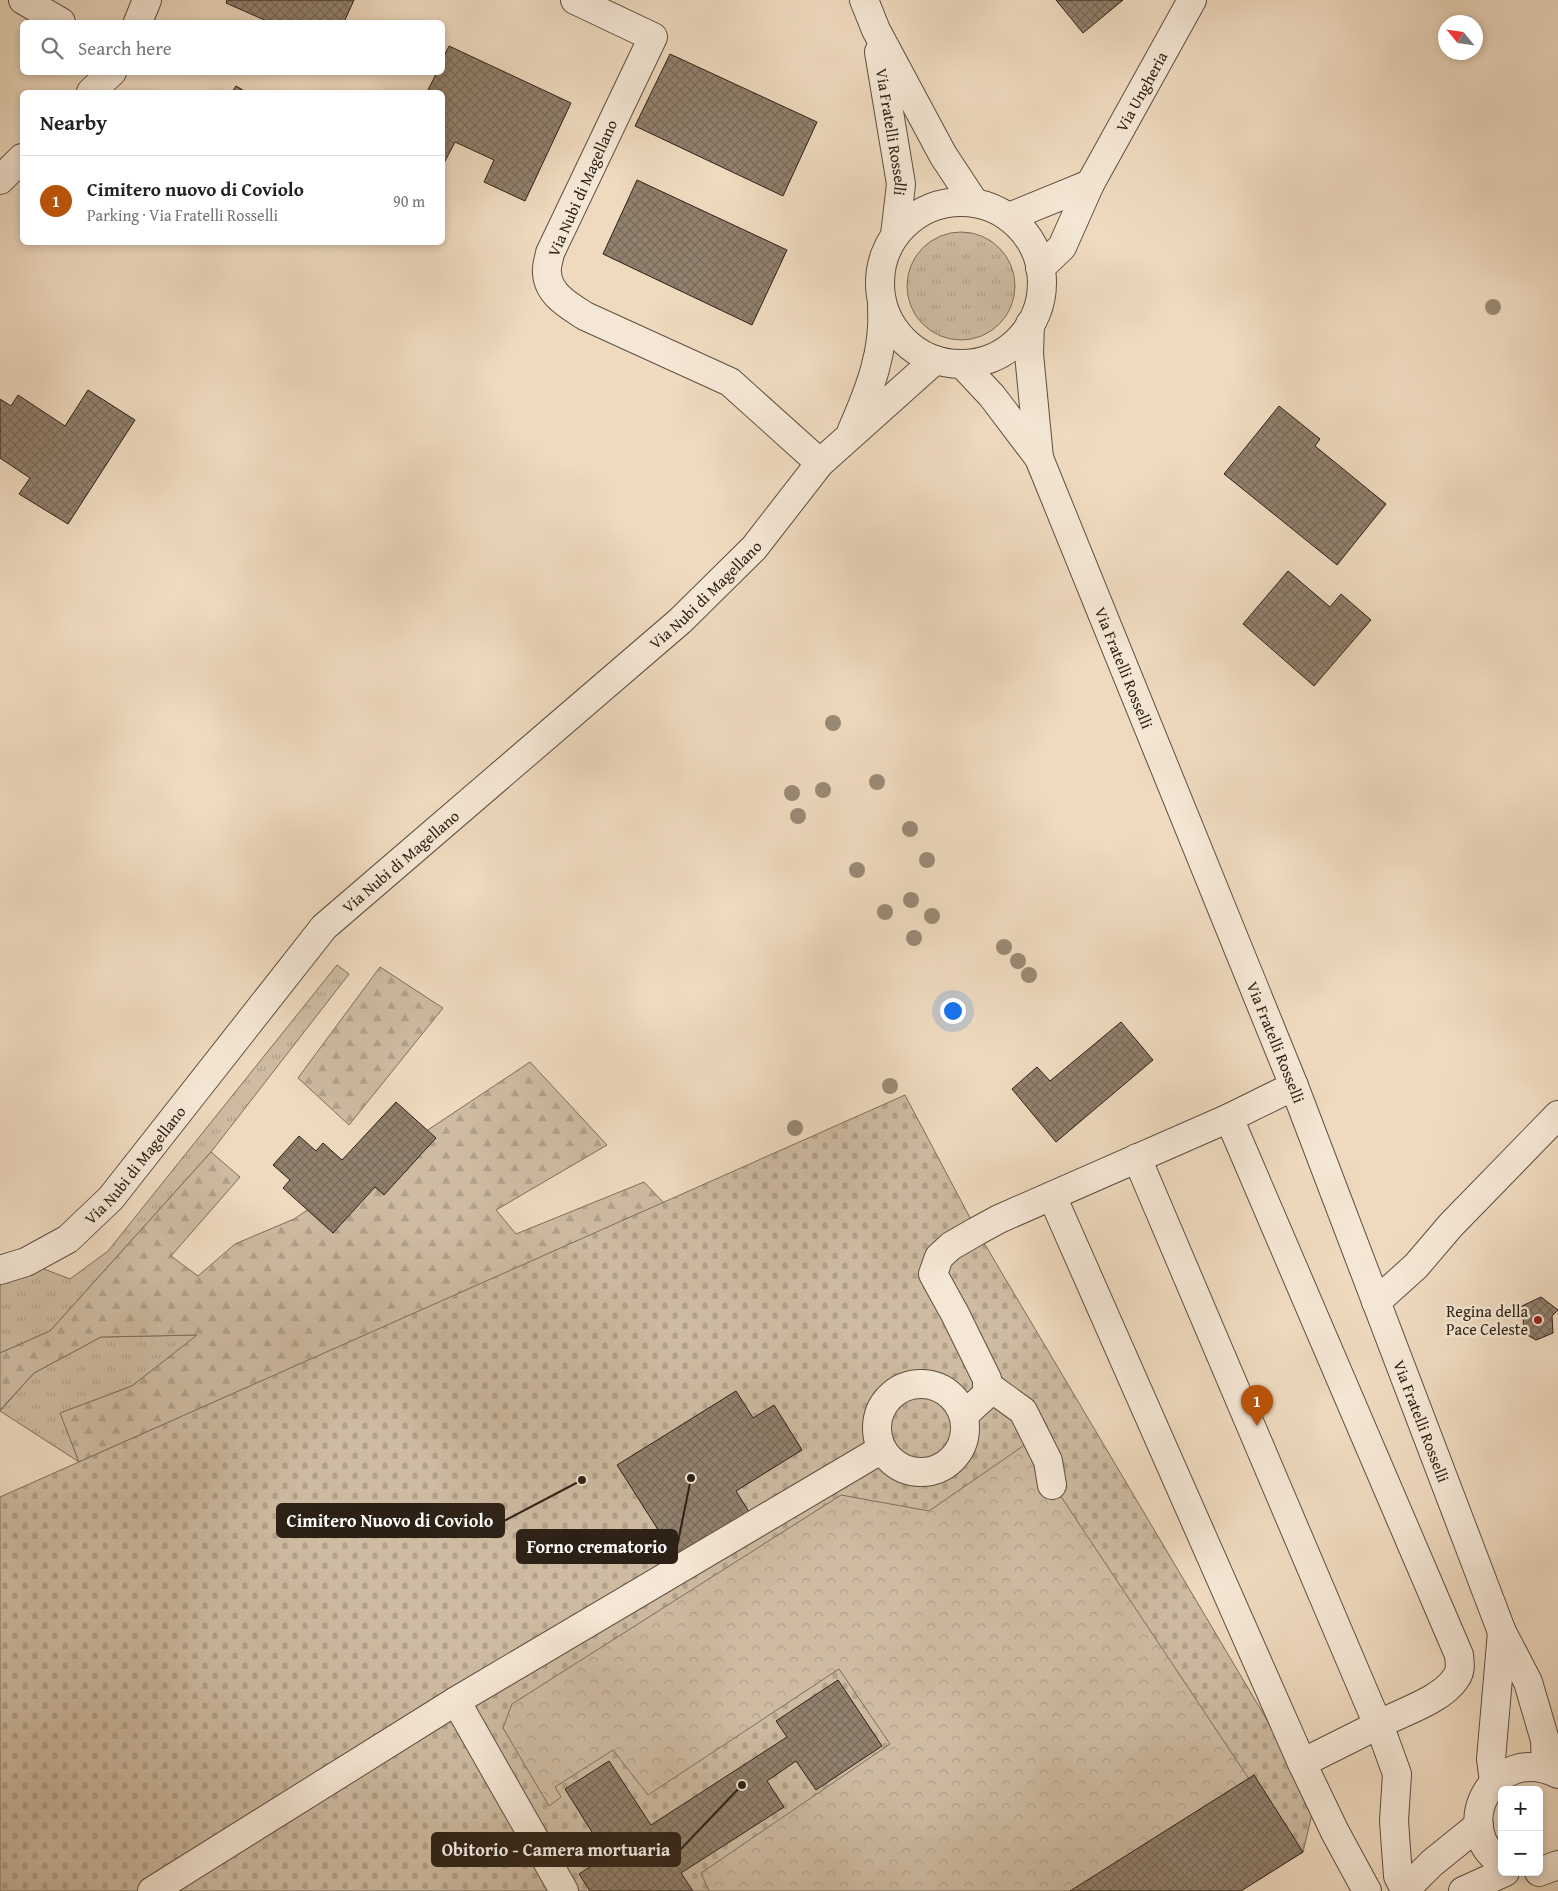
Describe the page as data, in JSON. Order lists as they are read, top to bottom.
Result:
{
  "streets": {
    "street": ["Via Ungheria", "Via Fratelli Rosselli", "Via Nubi di Magellano"]
  },
  "crossings": [
    ["Via Ungheria", "Via Fratelli Rosselli"],
    ["Via Ungheria", "Via Nubi di Magellano"],
    ["Via Fratelli Rosselli", "Via Nubi di Magellano"]
  ],
  "places": [
    "Regina della Pace Celeste",
    "Forno crematorio",
    "Cimitero Nuovo di Coviolo",
    "Obitorio - Camera mortuaria"
  ],
  "north": "top left",
  "page": {
    "search": "Search here",
    "heading": "Nearby",
    "list": [
      {
        "mark": "1",
        "name": "Cimitero nuovo di Coviolo",
        "note": "Parking · Via Fratelli Rosselli",
        "value": "90 m"
      }
    ],
    "pins": "1",
    "map_buttons": ["+", "−"]
  }
}
